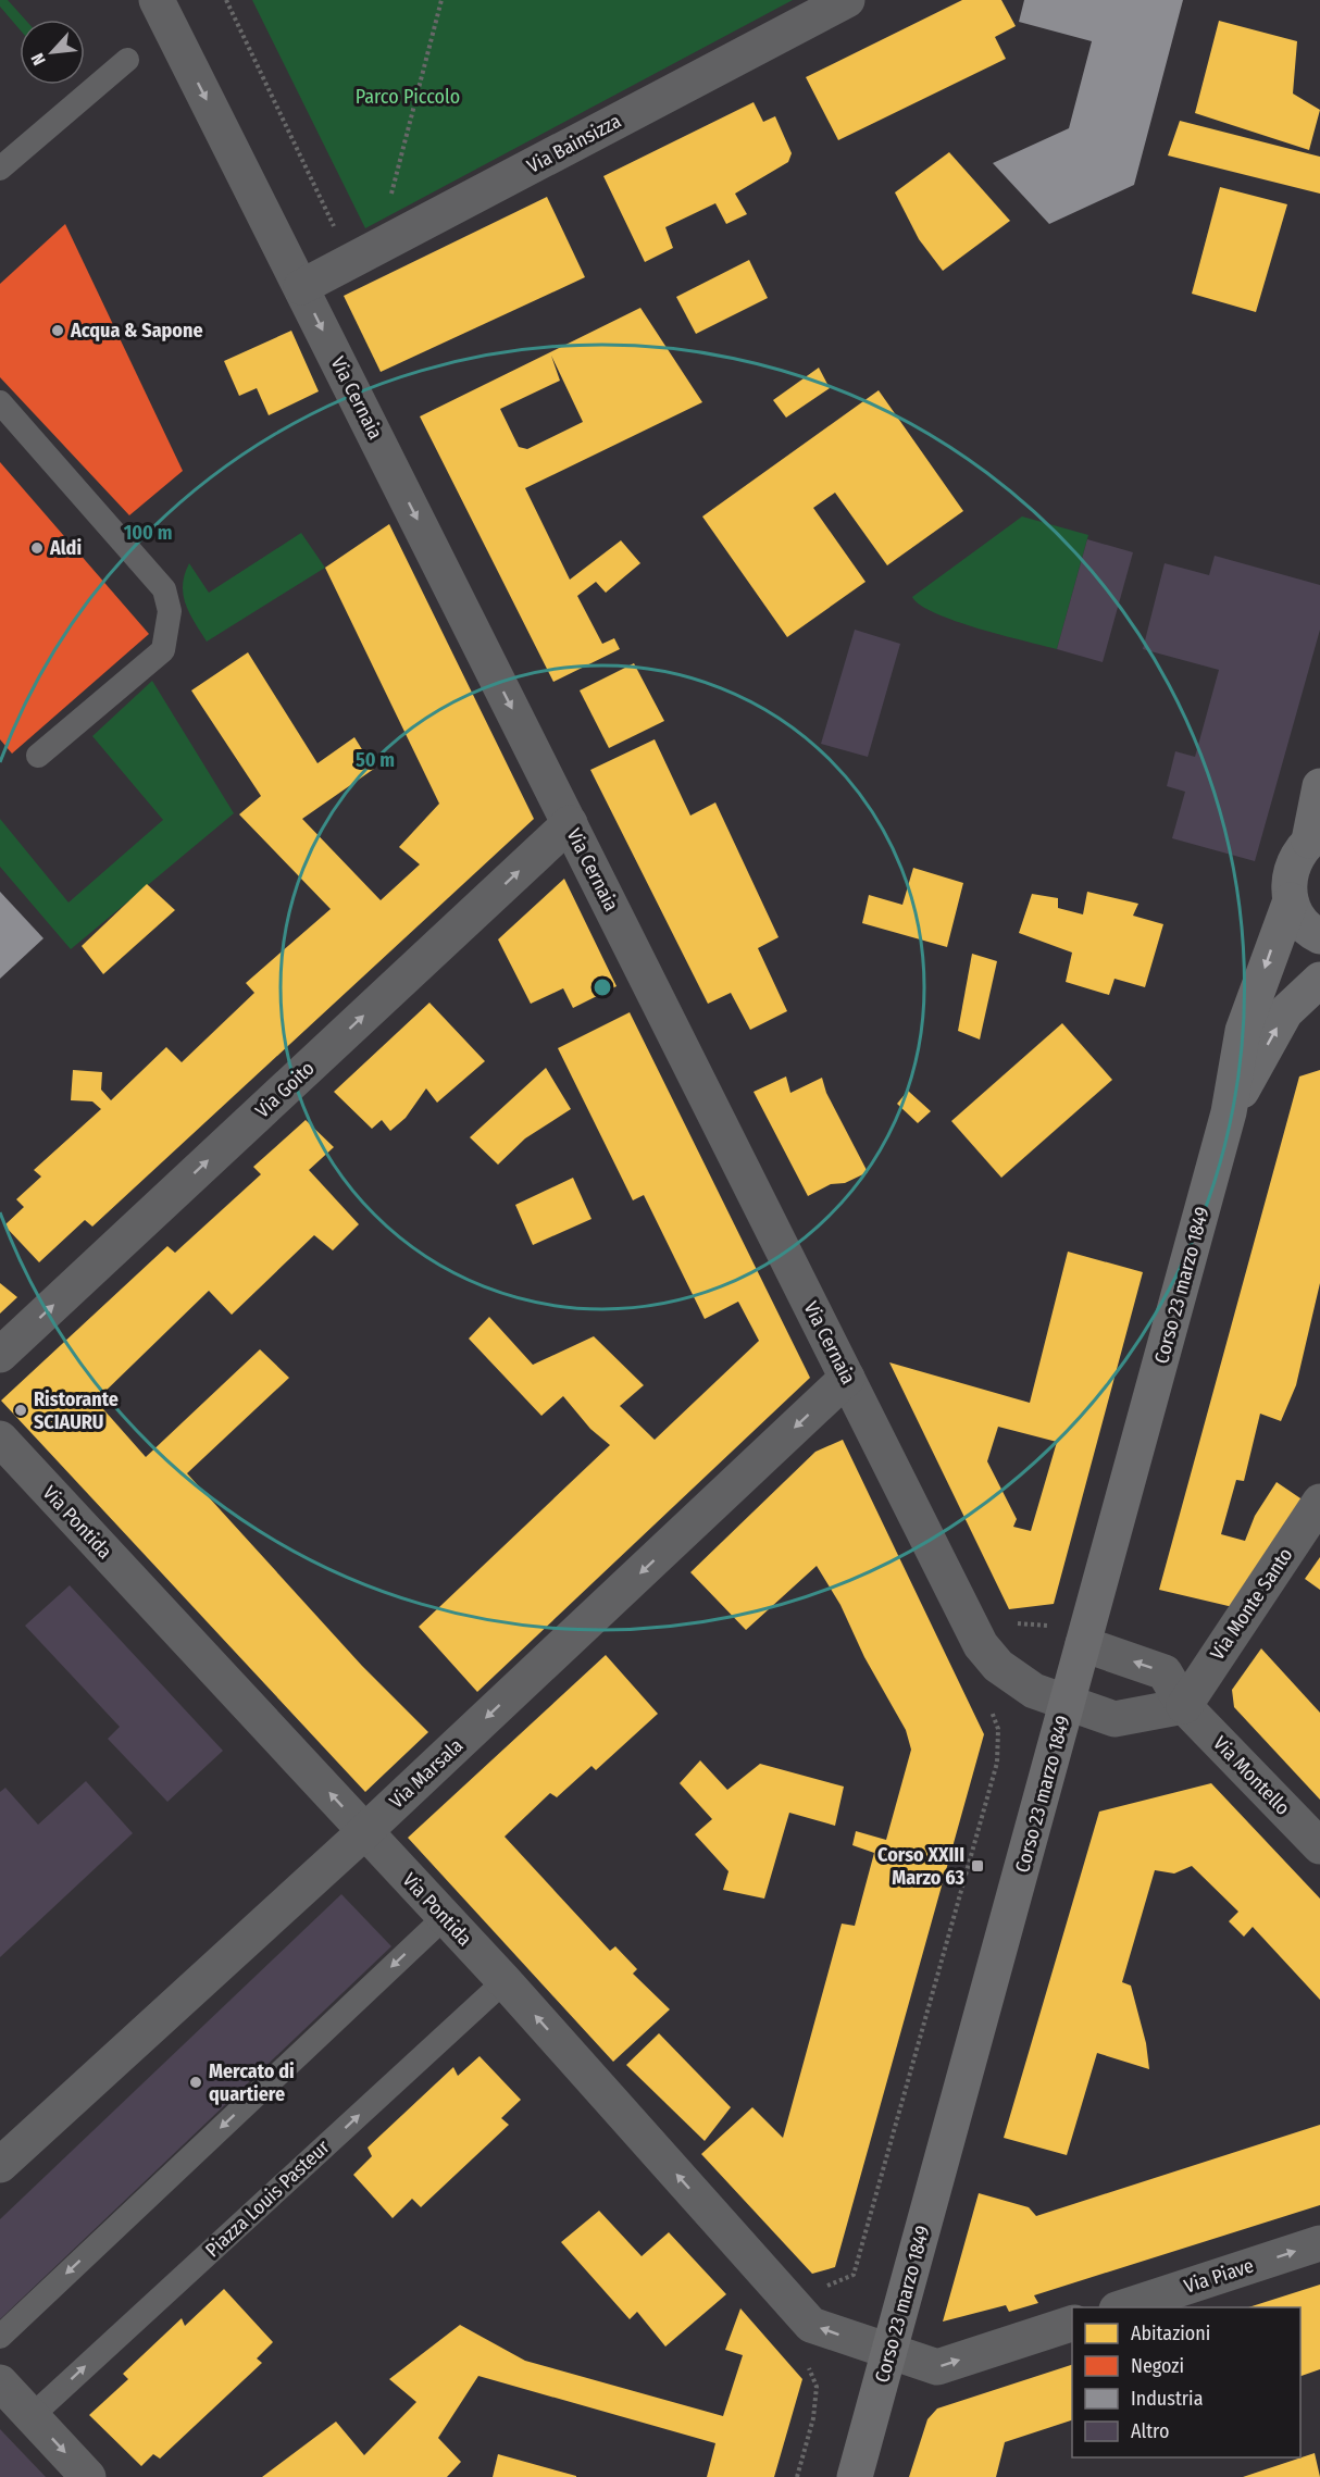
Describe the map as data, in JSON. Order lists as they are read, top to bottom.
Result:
{
  "streets": {
    "street": [
      "Via Bainsizza",
      "Via Cernaia",
      "Via Goito",
      "Corso 23 marzo 1849",
      "Via Pontida",
      "Via Monte Santo",
      "Via Marsala",
      "Via Montello",
      "Via Piave"
    ],
    "lane": ["Piazza Louis Pasteur"]
  },
  "crossings": [
    ["Via Bainsizza", "Via Cernaia"],
    ["Via Cernaia", "Via Goito"],
    ["Via Cernaia", "Corso 23 marzo 1849"],
    ["Via Cernaia", "Via Marsala"],
    ["Corso 23 marzo 1849", "Via Pontida"],
    ["Corso 23 marzo 1849", "Via Montello"],
    ["Via Pontida", "Via Marsala"],
    ["Via Pontida", "Piazza Louis Pasteur"],
    ["Via Monte Santo", "Via Montello"]
  ],
  "one_way": [
    "Via Cernaia",
    "Via Goito",
    "Via Pontida",
    "Via Marsala",
    "Via Montello",
    "Via Piave"
  ],
  "parks": ["Parco Piccolo"],
  "places": {
    "other": [
      "Acqua & Sapone",
      "Aldi",
      "Ristorante SCIAURU",
      "Mercato di quartiere"
    ],
    "transit": ["Corso XXIII Marzo 63"]
  },
  "legend": [
    "Abitazioni",
    "Negozi",
    "Industria",
    "Altro"
  ],
  "north": "bottom left",
  "rings": ["100 m", "50 m"]
}
